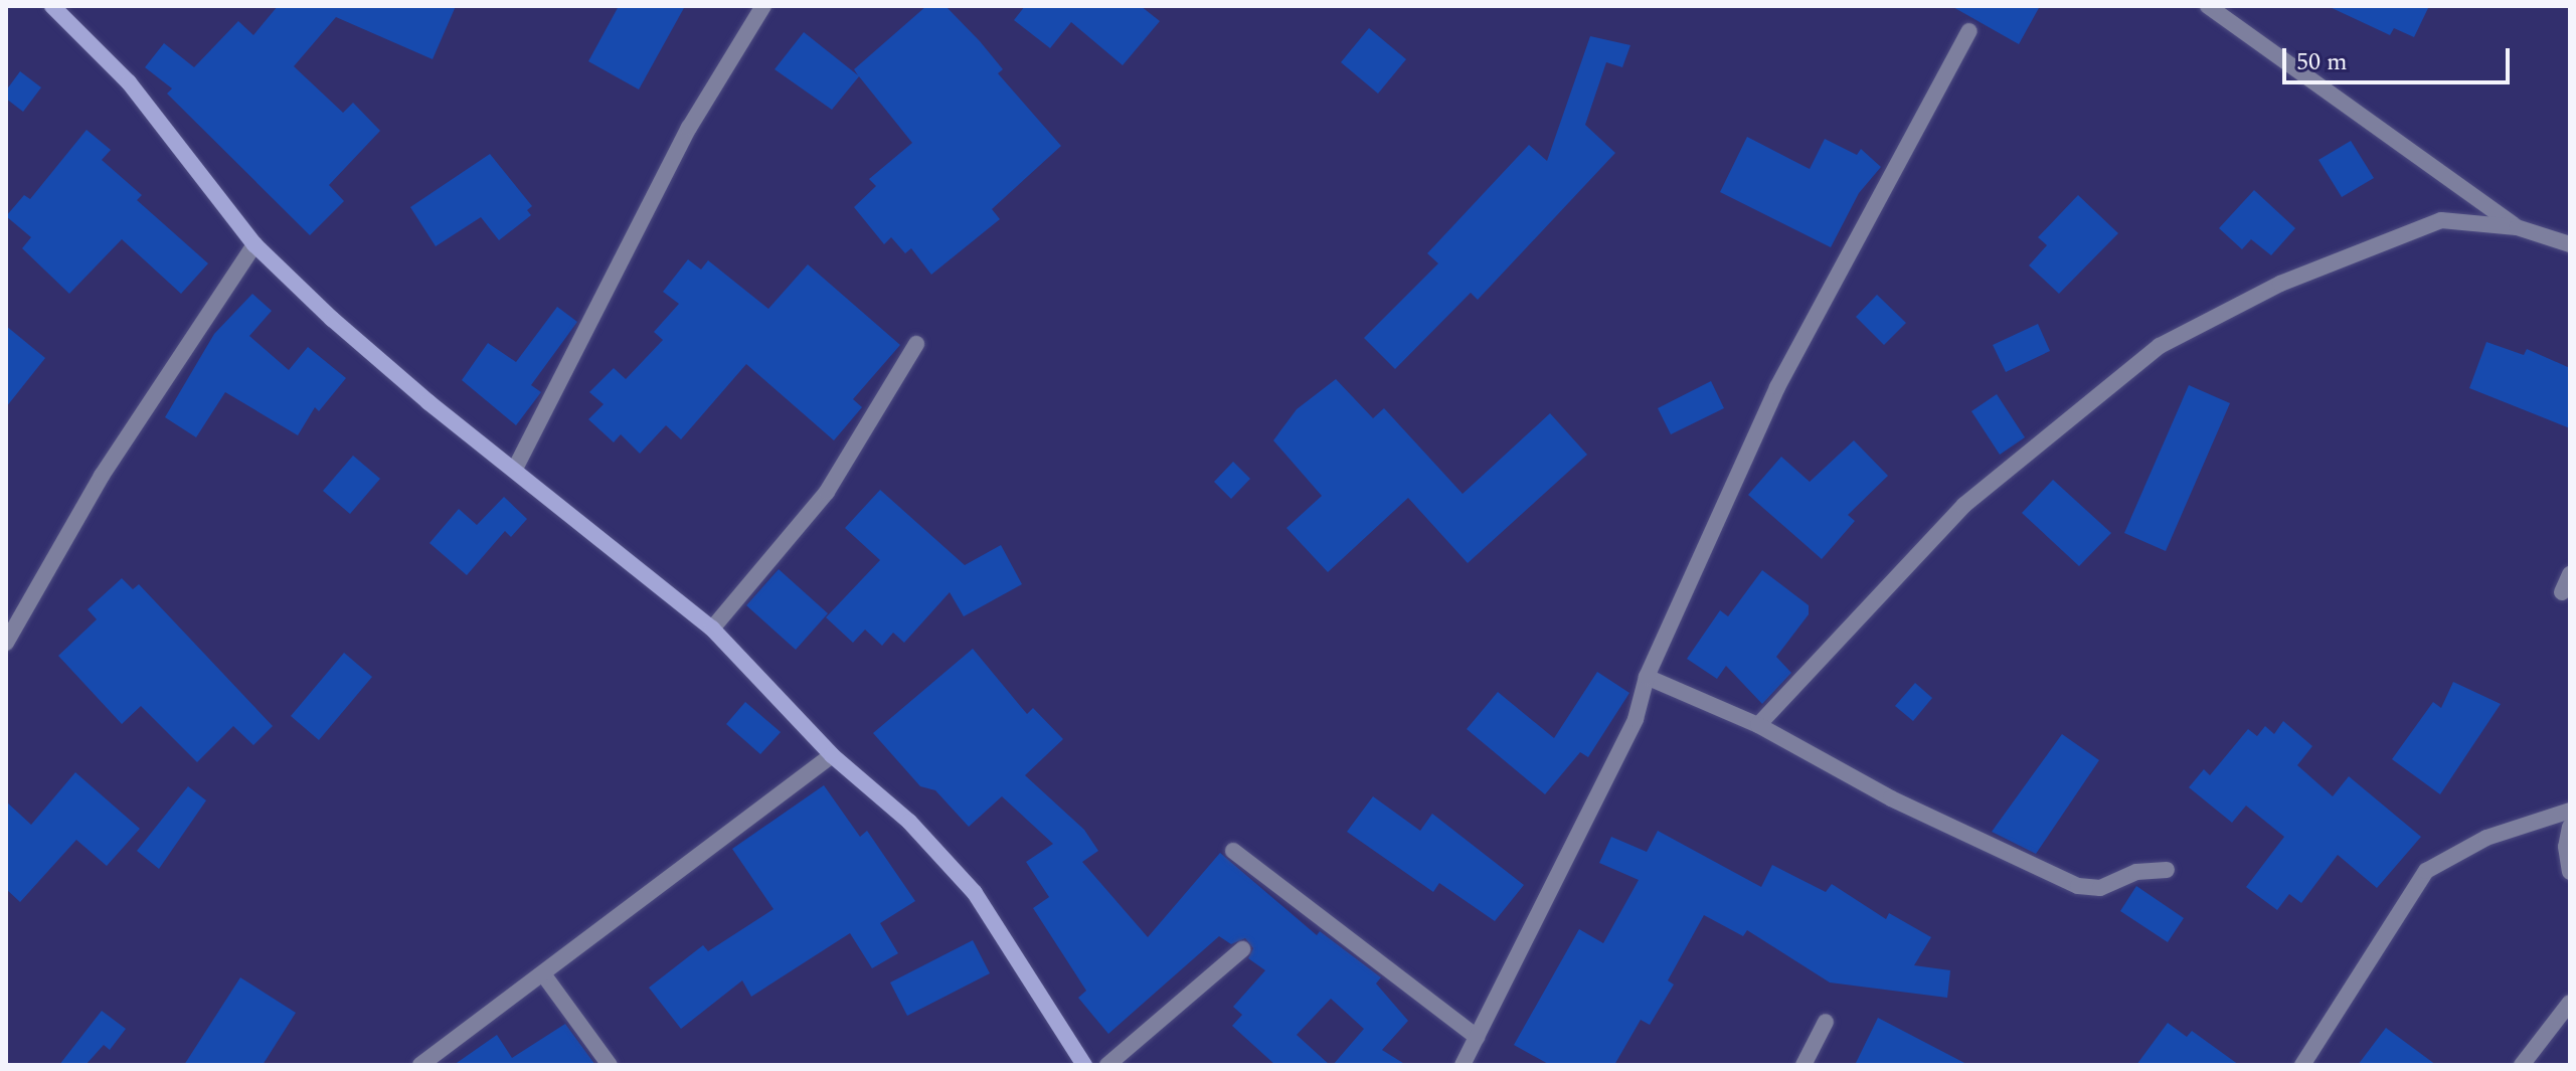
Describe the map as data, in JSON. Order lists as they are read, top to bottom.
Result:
{
  "scale_bar": "50 m"
}
